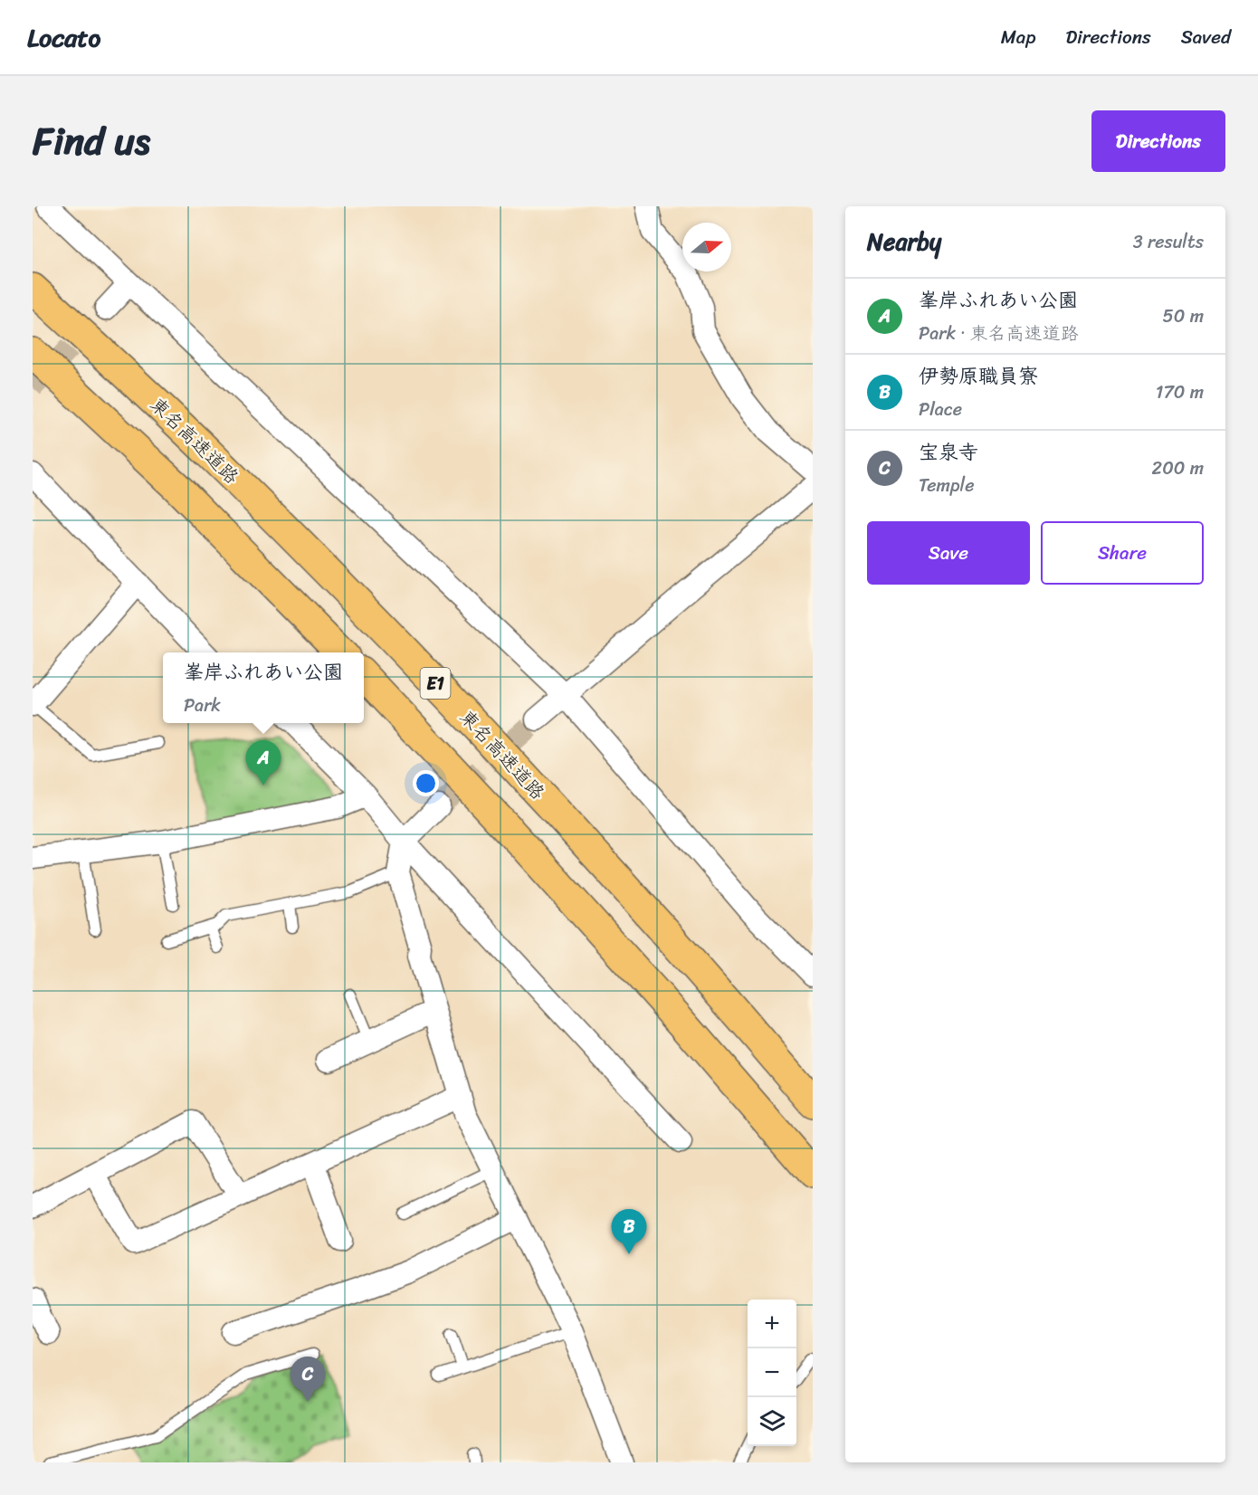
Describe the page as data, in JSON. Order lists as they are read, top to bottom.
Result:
{
  "streets": {
    "highway": ["東名高速道路", "E1"]
  },
  "north": "right",
  "page": {
    "header": "Locato",
    "nav": ["Map", "Directions", "Saved"],
    "title": "Find us",
    "buttons": [
      "Directions",
      ["Save", "Share"]
    ],
    "heading": ["Nearby", "3 results"],
    "list": [
      {
        "mark": "A",
        "name": "峯岸ふれあい公園",
        "note": "Park · 東名高速道路",
        "value": "50 m"
      },
      {
        "mark": "B",
        "name": "伊勢原職員寮",
        "note": "Place",
        "value": "170 m"
      },
      {
        "mark": "C",
        "name": "宝泉寺",
        "note": "Temple",
        "value": "200 m"
      }
    ],
    "popup": ["峯岸ふれあい公園", "Park"],
    "pins": ["A", "B", "C"],
    "map_buttons": ["+", "−"]
  }
}
